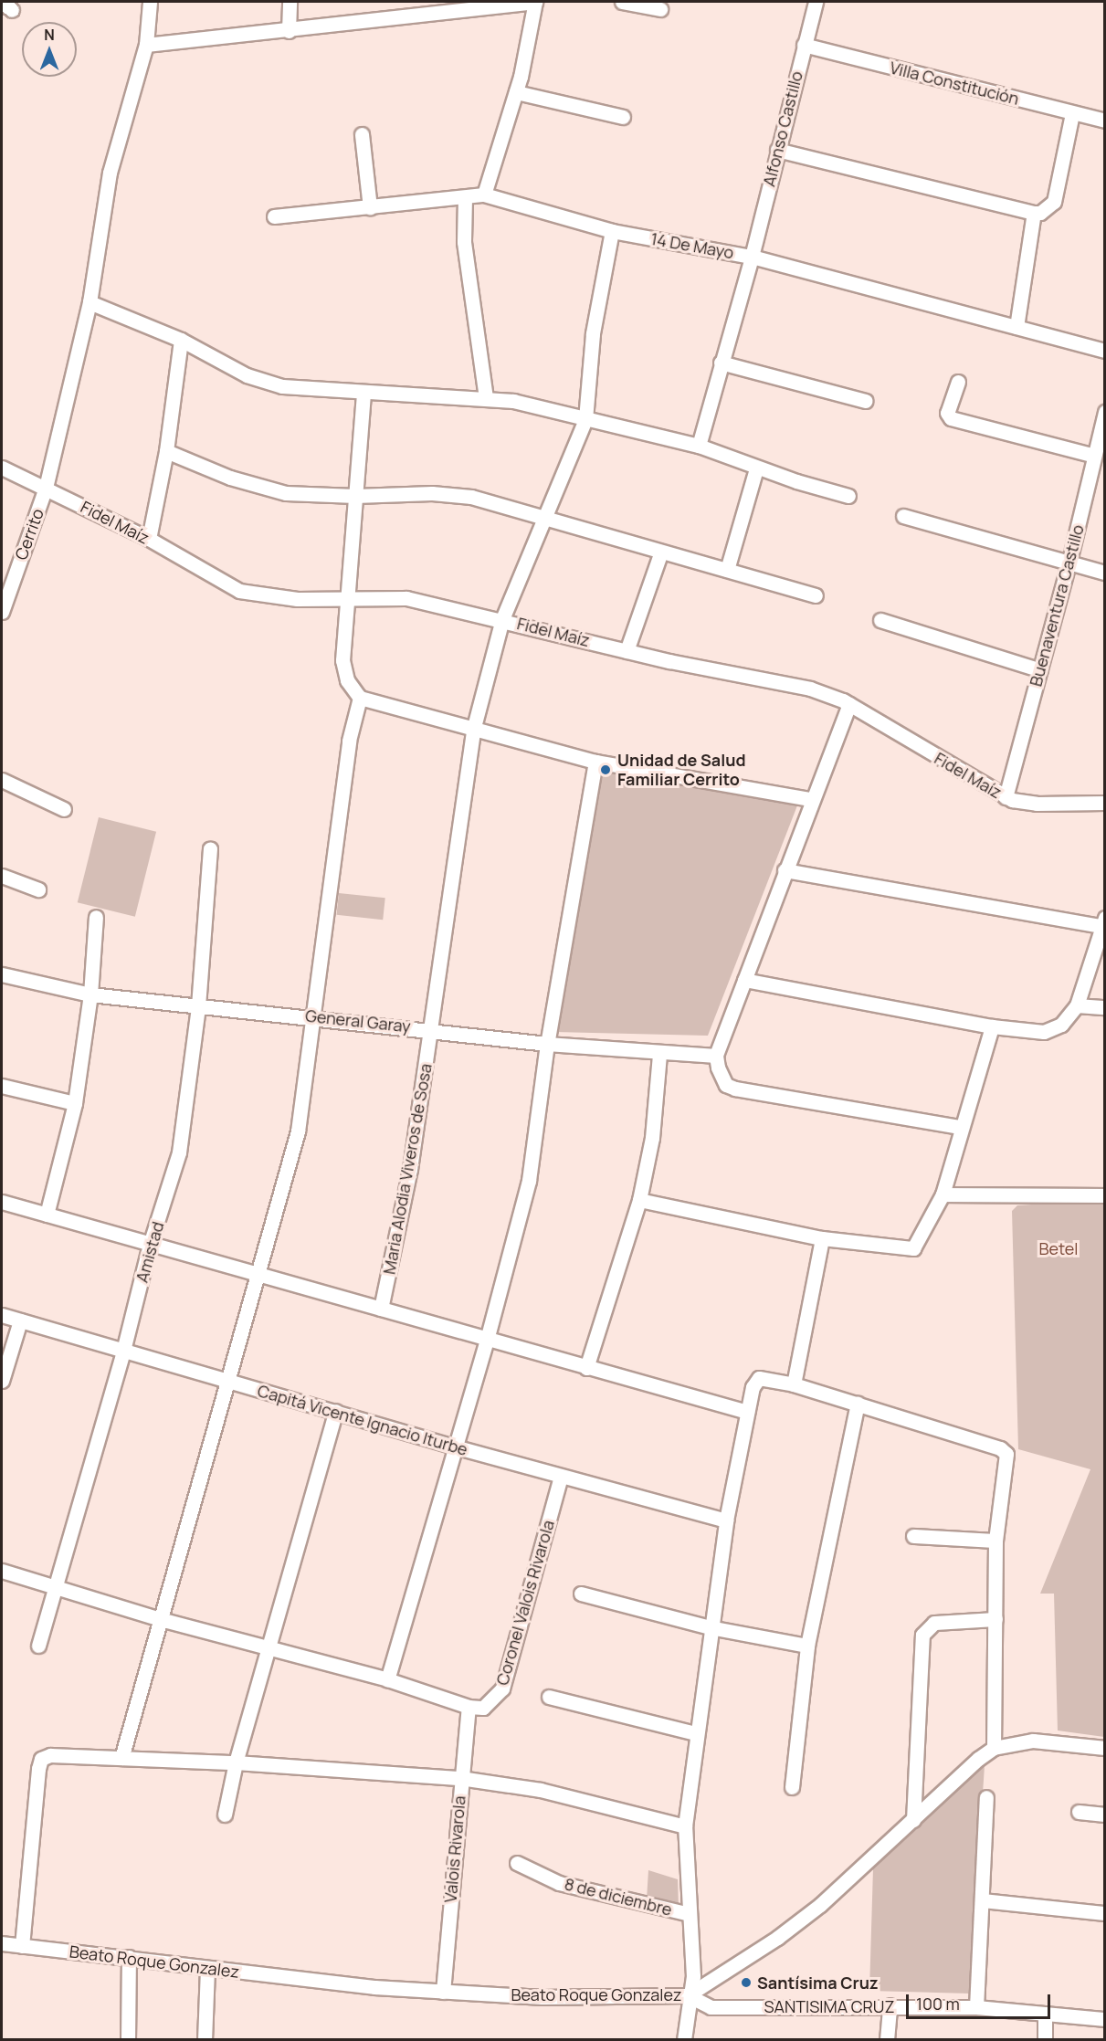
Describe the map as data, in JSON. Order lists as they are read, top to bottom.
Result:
{
  "streets": {
    "street": [
      "Villa Constitución",
      "Alfonso Castillo",
      "14 De Mayo",
      "Fidel Maíz",
      "Cerrito",
      "Buenaventura Castillo",
      "General Garay",
      "Maria Alodia Viveros de Sosa",
      "Amistad",
      "Capitá Vicente Ignacio Iturbe",
      "Coronel Valois Rivarola",
      "Valois Rivarola",
      "8 de diciembre",
      "Beato Roque Gonzalez",
      "SANTISIMA CRUZ"
    ]
  },
  "crossings": [
    ["Villa Constitución", "Alfonso Castillo"],
    ["Alfonso Castillo", "14 De Mayo"],
    ["14 De Mayo", "Maria Alodia Viveros de Sosa"],
    ["Fidel Maíz", "Cerrito"],
    ["Fidel Maíz", "Buenaventura Castillo"],
    ["Fidel Maíz", "Maria Alodia Viveros de Sosa"],
    ["General Garay", "Maria Alodia Viveros de Sosa"],
    ["General Garay", "Amistad"],
    ["Amistad", "Capitá Vicente Ignacio Iturbe"],
    ["Capitá Vicente Ignacio Iturbe", "Coronel Valois Rivarola"],
    ["Coronel Valois Rivarola", "Valois Rivarola"],
    ["Valois Rivarola", "Beato Roque Gonzalez"],
    ["Beato Roque Gonzalez", "SANTISIMA CRUZ"]
  ],
  "parks": ["Betel"],
  "places": ["Unidad de Salud Familiar Cerrito", "Santísima Cruz"],
  "scale_bar": "100 m",
  "north": "top"
}
